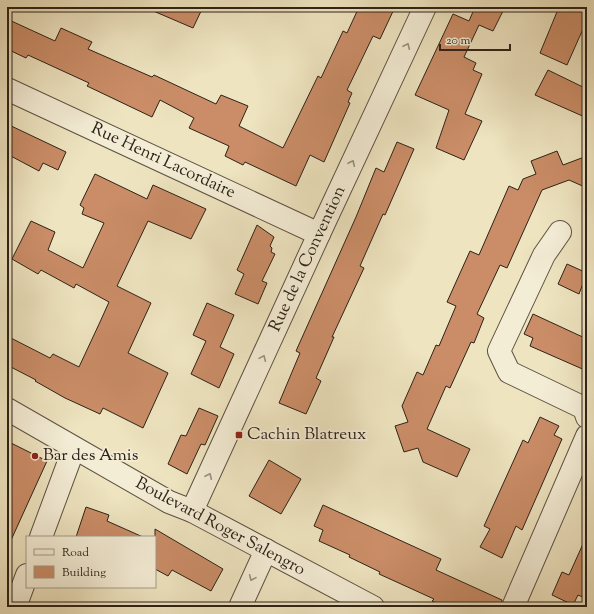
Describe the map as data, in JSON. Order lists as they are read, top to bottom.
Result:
{
  "streets": {
    "street": ["Rue Henri Lacordaire", "Rue de la Convention", "Boulevard Roger Salengro"]
  },
  "crossings": [
    ["Rue Henri Lacordaire", "Rue de la Convention"],
    ["Rue de la Convention", "Boulevard Roger Salengro"]
  ],
  "one_way": ["Rue de la Convention"],
  "places": {
    "transit": ["Cachin Blatreux"],
    "other": ["Bar des Amis"]
  },
  "legend": ["Road", "Building"],
  "scale_bar": "20 m"
}
